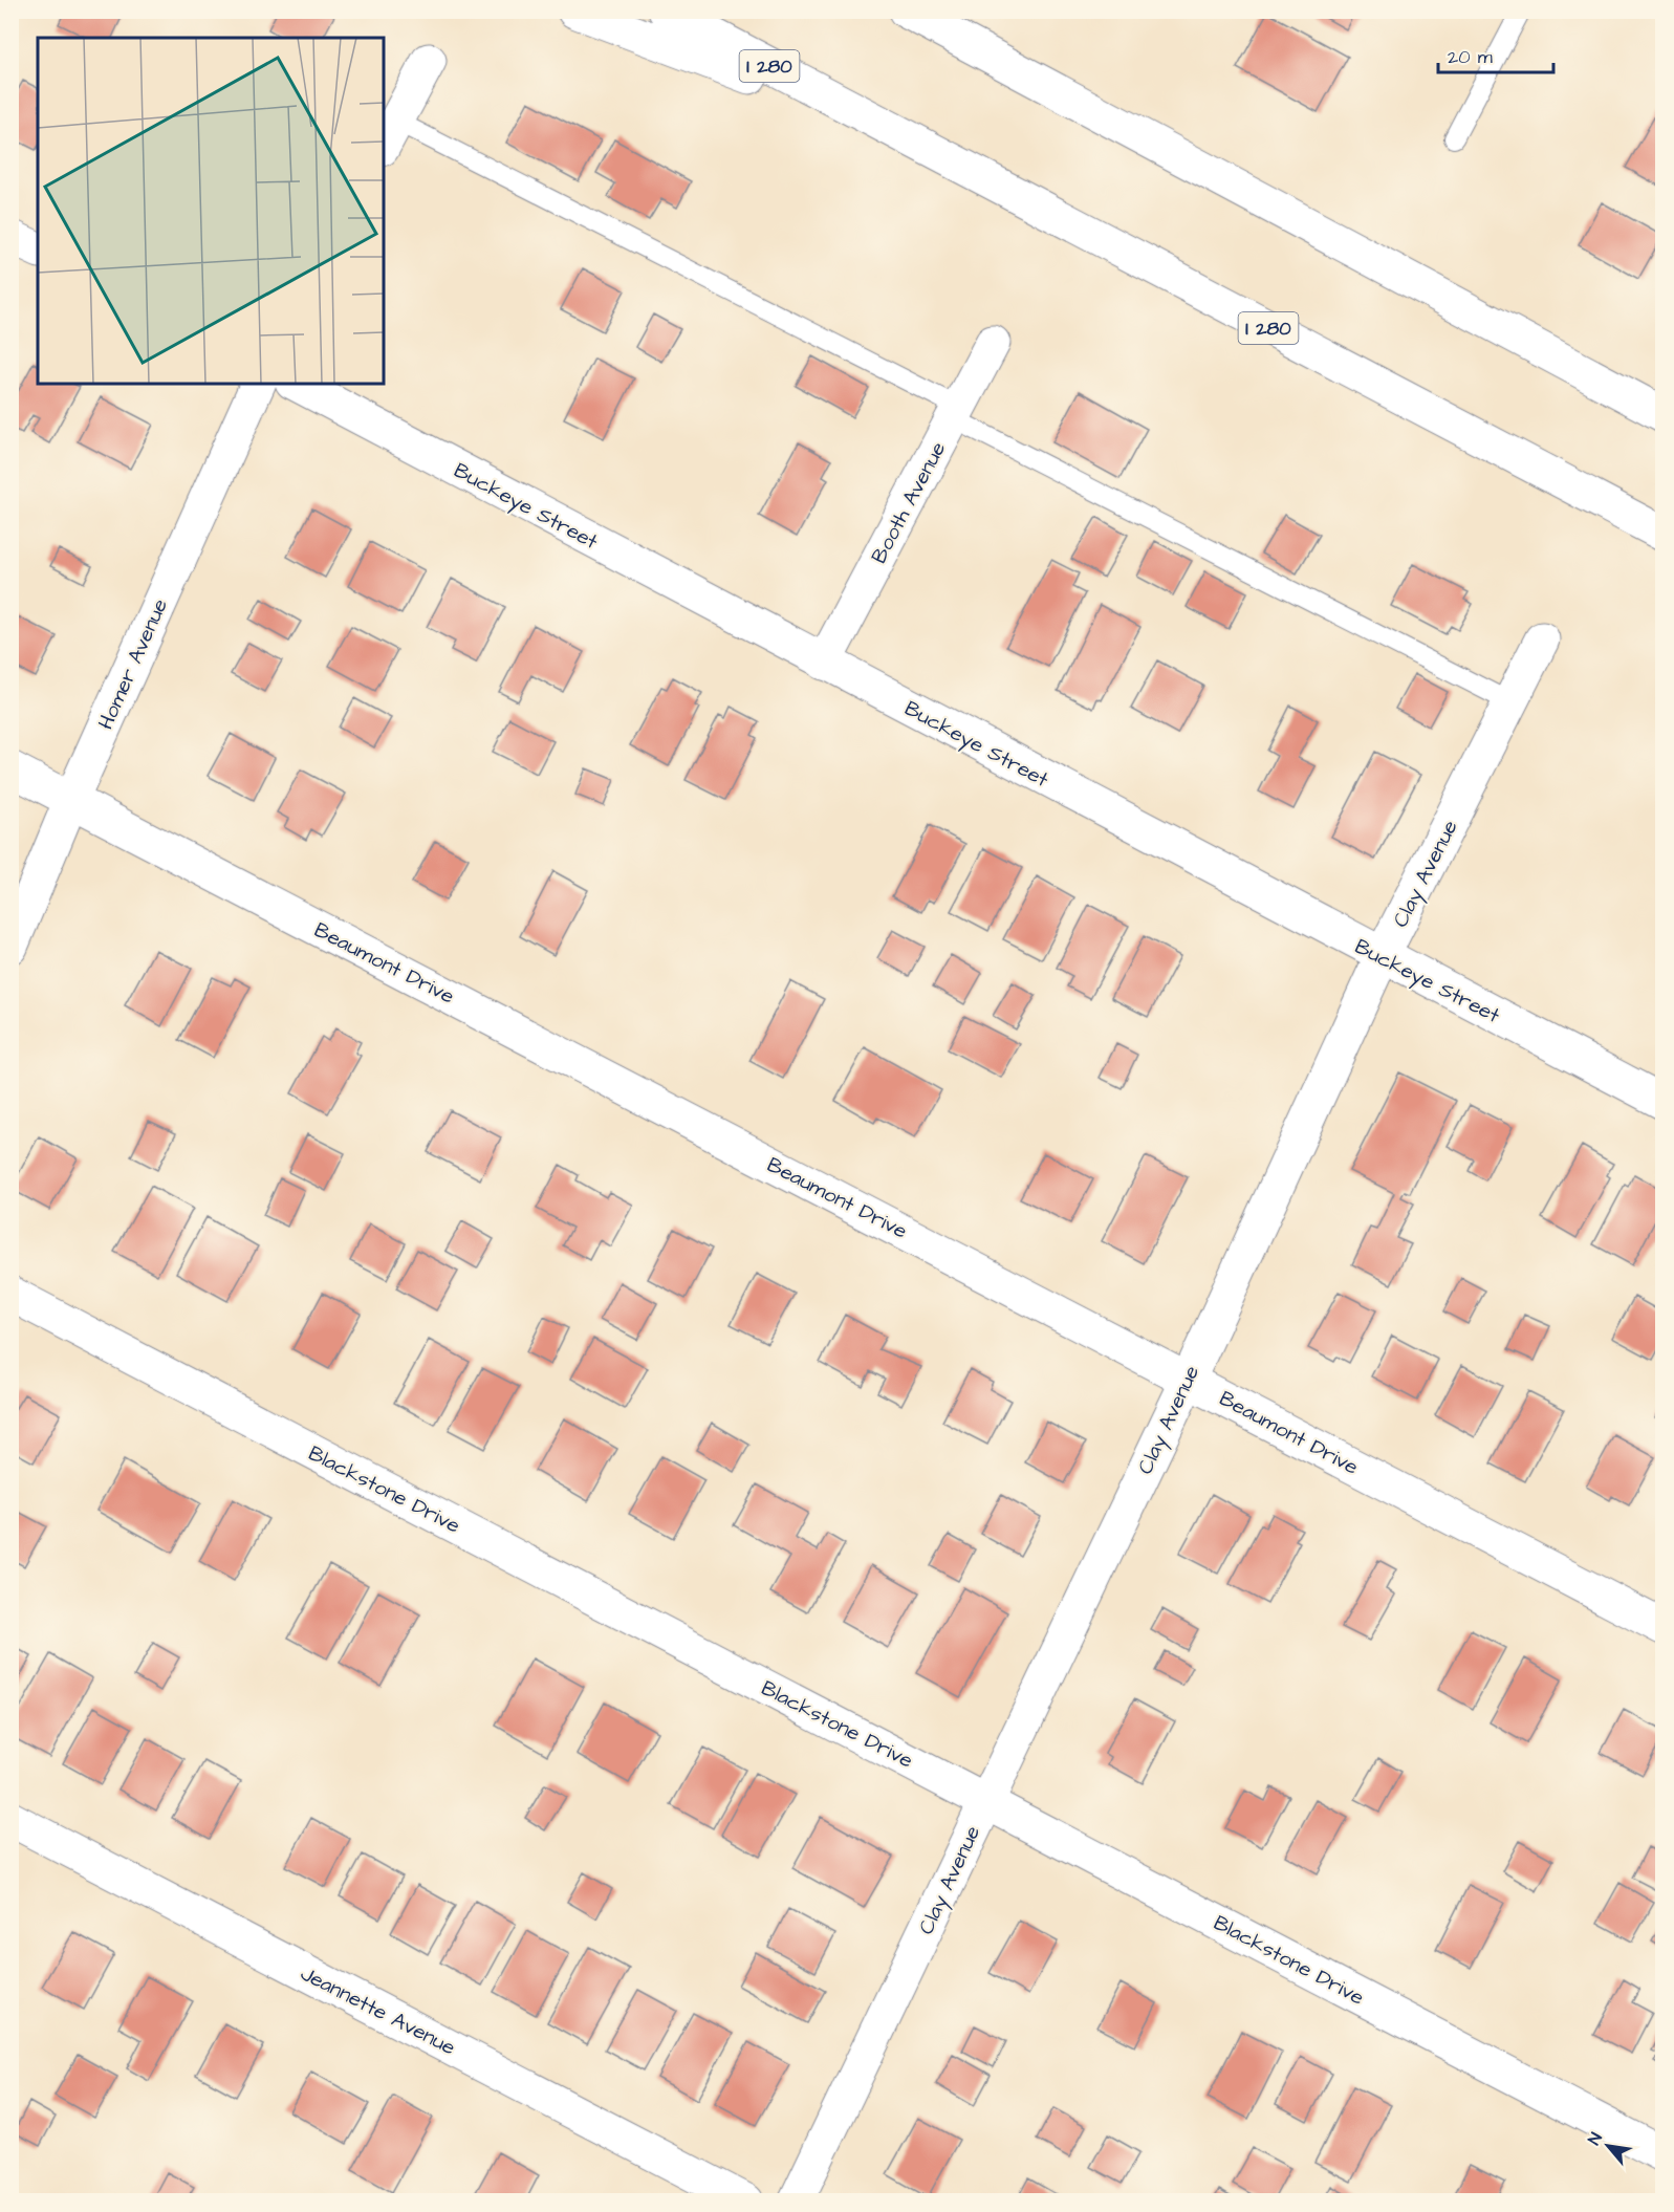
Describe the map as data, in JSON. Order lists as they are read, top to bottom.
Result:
{
  "streets": {
    "main road": [
      "I 280",
      "Booth Avenue",
      "Buckeye Street",
      "Homer Avenue",
      "Clay Avenue",
      "Beaumont Drive",
      "Blackstone Drive",
      "Jeannette Avenue"
    ]
  },
  "crossings": [
    ["Booth Avenue", "Buckeye Street"],
    ["Buckeye Street", "Clay Avenue"],
    ["Homer Avenue", "Beaumont Drive"],
    ["Clay Avenue", "Beaumont Drive"],
    ["Clay Avenue", "Blackstone Drive"]
  ],
  "scale_bar": "20 m",
  "north": "top left"
}
